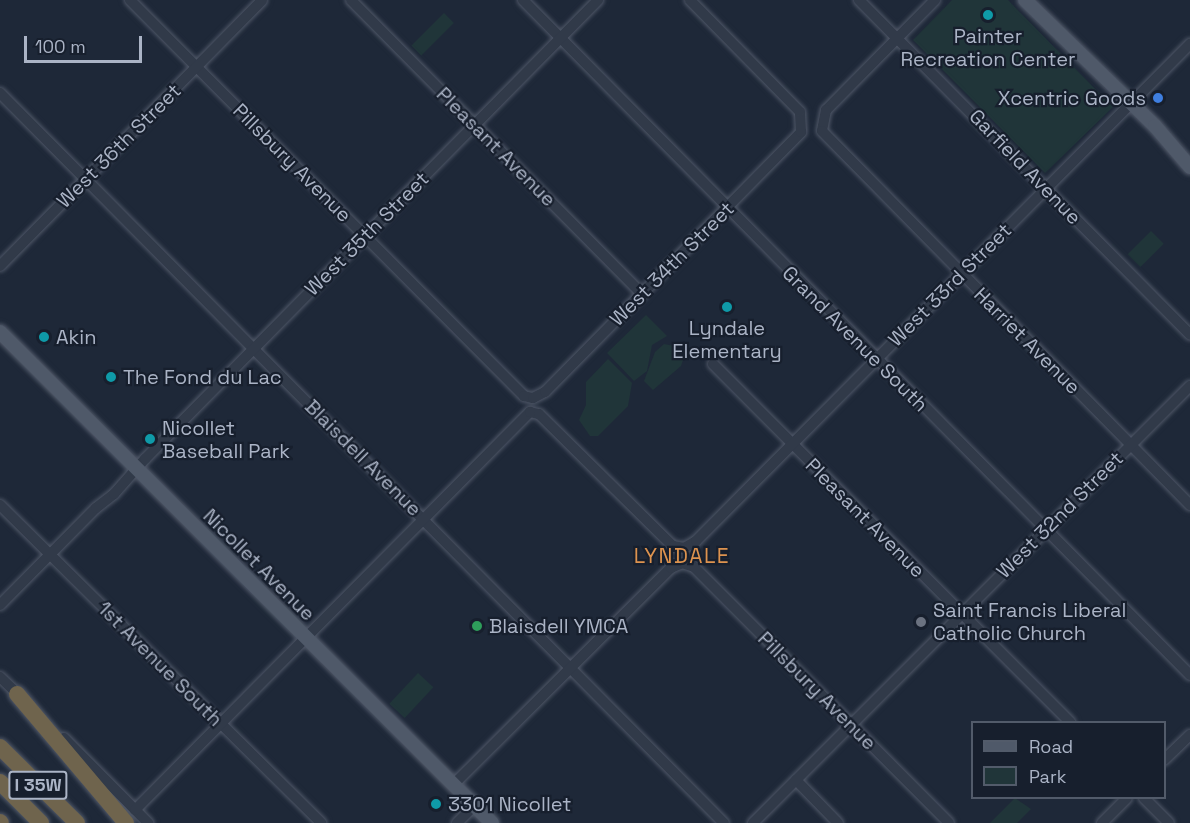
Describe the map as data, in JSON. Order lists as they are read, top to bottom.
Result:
{
  "streets": {
    "highway": ["I 35W"],
    "main road": ["Nicollet Avenue"],
    "street": [
      "West 36th Street",
      "Pleasant Avenue",
      "Pillsbury Avenue",
      "Garfield Avenue",
      "West 35th Street",
      "West 34th Street",
      "West 33rd Street",
      "Grand Avenue South",
      "Harriet Avenue",
      "Blaisdell Avenue",
      "West 32nd Street",
      "1st Avenue South"
    ]
  },
  "crossings": [
    ["West 36th Street", "Pillsbury Avenue"],
    ["West 36th Street", "Blaisdell Avenue"],
    ["Pleasant Avenue", "West 35th Street"],
    ["Pleasant Avenue", "West 34th Street"],
    ["Pleasant Avenue", "West 33rd Street"],
    ["Pleasant Avenue", "West 32nd Street"],
    ["Pillsbury Avenue", "West 35th Street"],
    ["Pillsbury Avenue", "West 34th Street"],
    ["Pillsbury Avenue", "Blaisdell Avenue"],
    ["Pillsbury Avenue", "West 32nd Street"],
    ["Garfield Avenue", "West 33rd Street"],
    ["Garfield Avenue", "Harriet Avenue"],
    ["West 35th Street", "Grand Avenue South"],
    ["West 35th Street", "Blaisdell Avenue"],
    ["West 35th Street", "Nicollet Avenue"],
    ["West 35th Street", "1st Avenue South"],
    ["West 34th Street", "Grand Avenue South"],
    ["West 33rd Street", "Grand Avenue South"],
    ["West 33rd Street", "Harriet Avenue"],
    ["West 33rd Street", "Blaisdell Avenue"],
    ["Grand Avenue South", "West 32nd Street"],
    ["Harriet Avenue", "West 32nd Street"]
  ],
  "districts": ["LYNDALE"],
  "places": [
    "Painter Recreation Center",
    "Xcentric Goods",
    "Lyndale Elementary",
    "Akin",
    "The Fond du Lac",
    "Nicollet Baseball Park",
    "Saint Francis Liberal Catholic Church",
    "Blaisdell YMCA",
    "3301 Nicollet"
  ],
  "legend": ["Road", "Park"],
  "scale_bar": "100 m"
}
